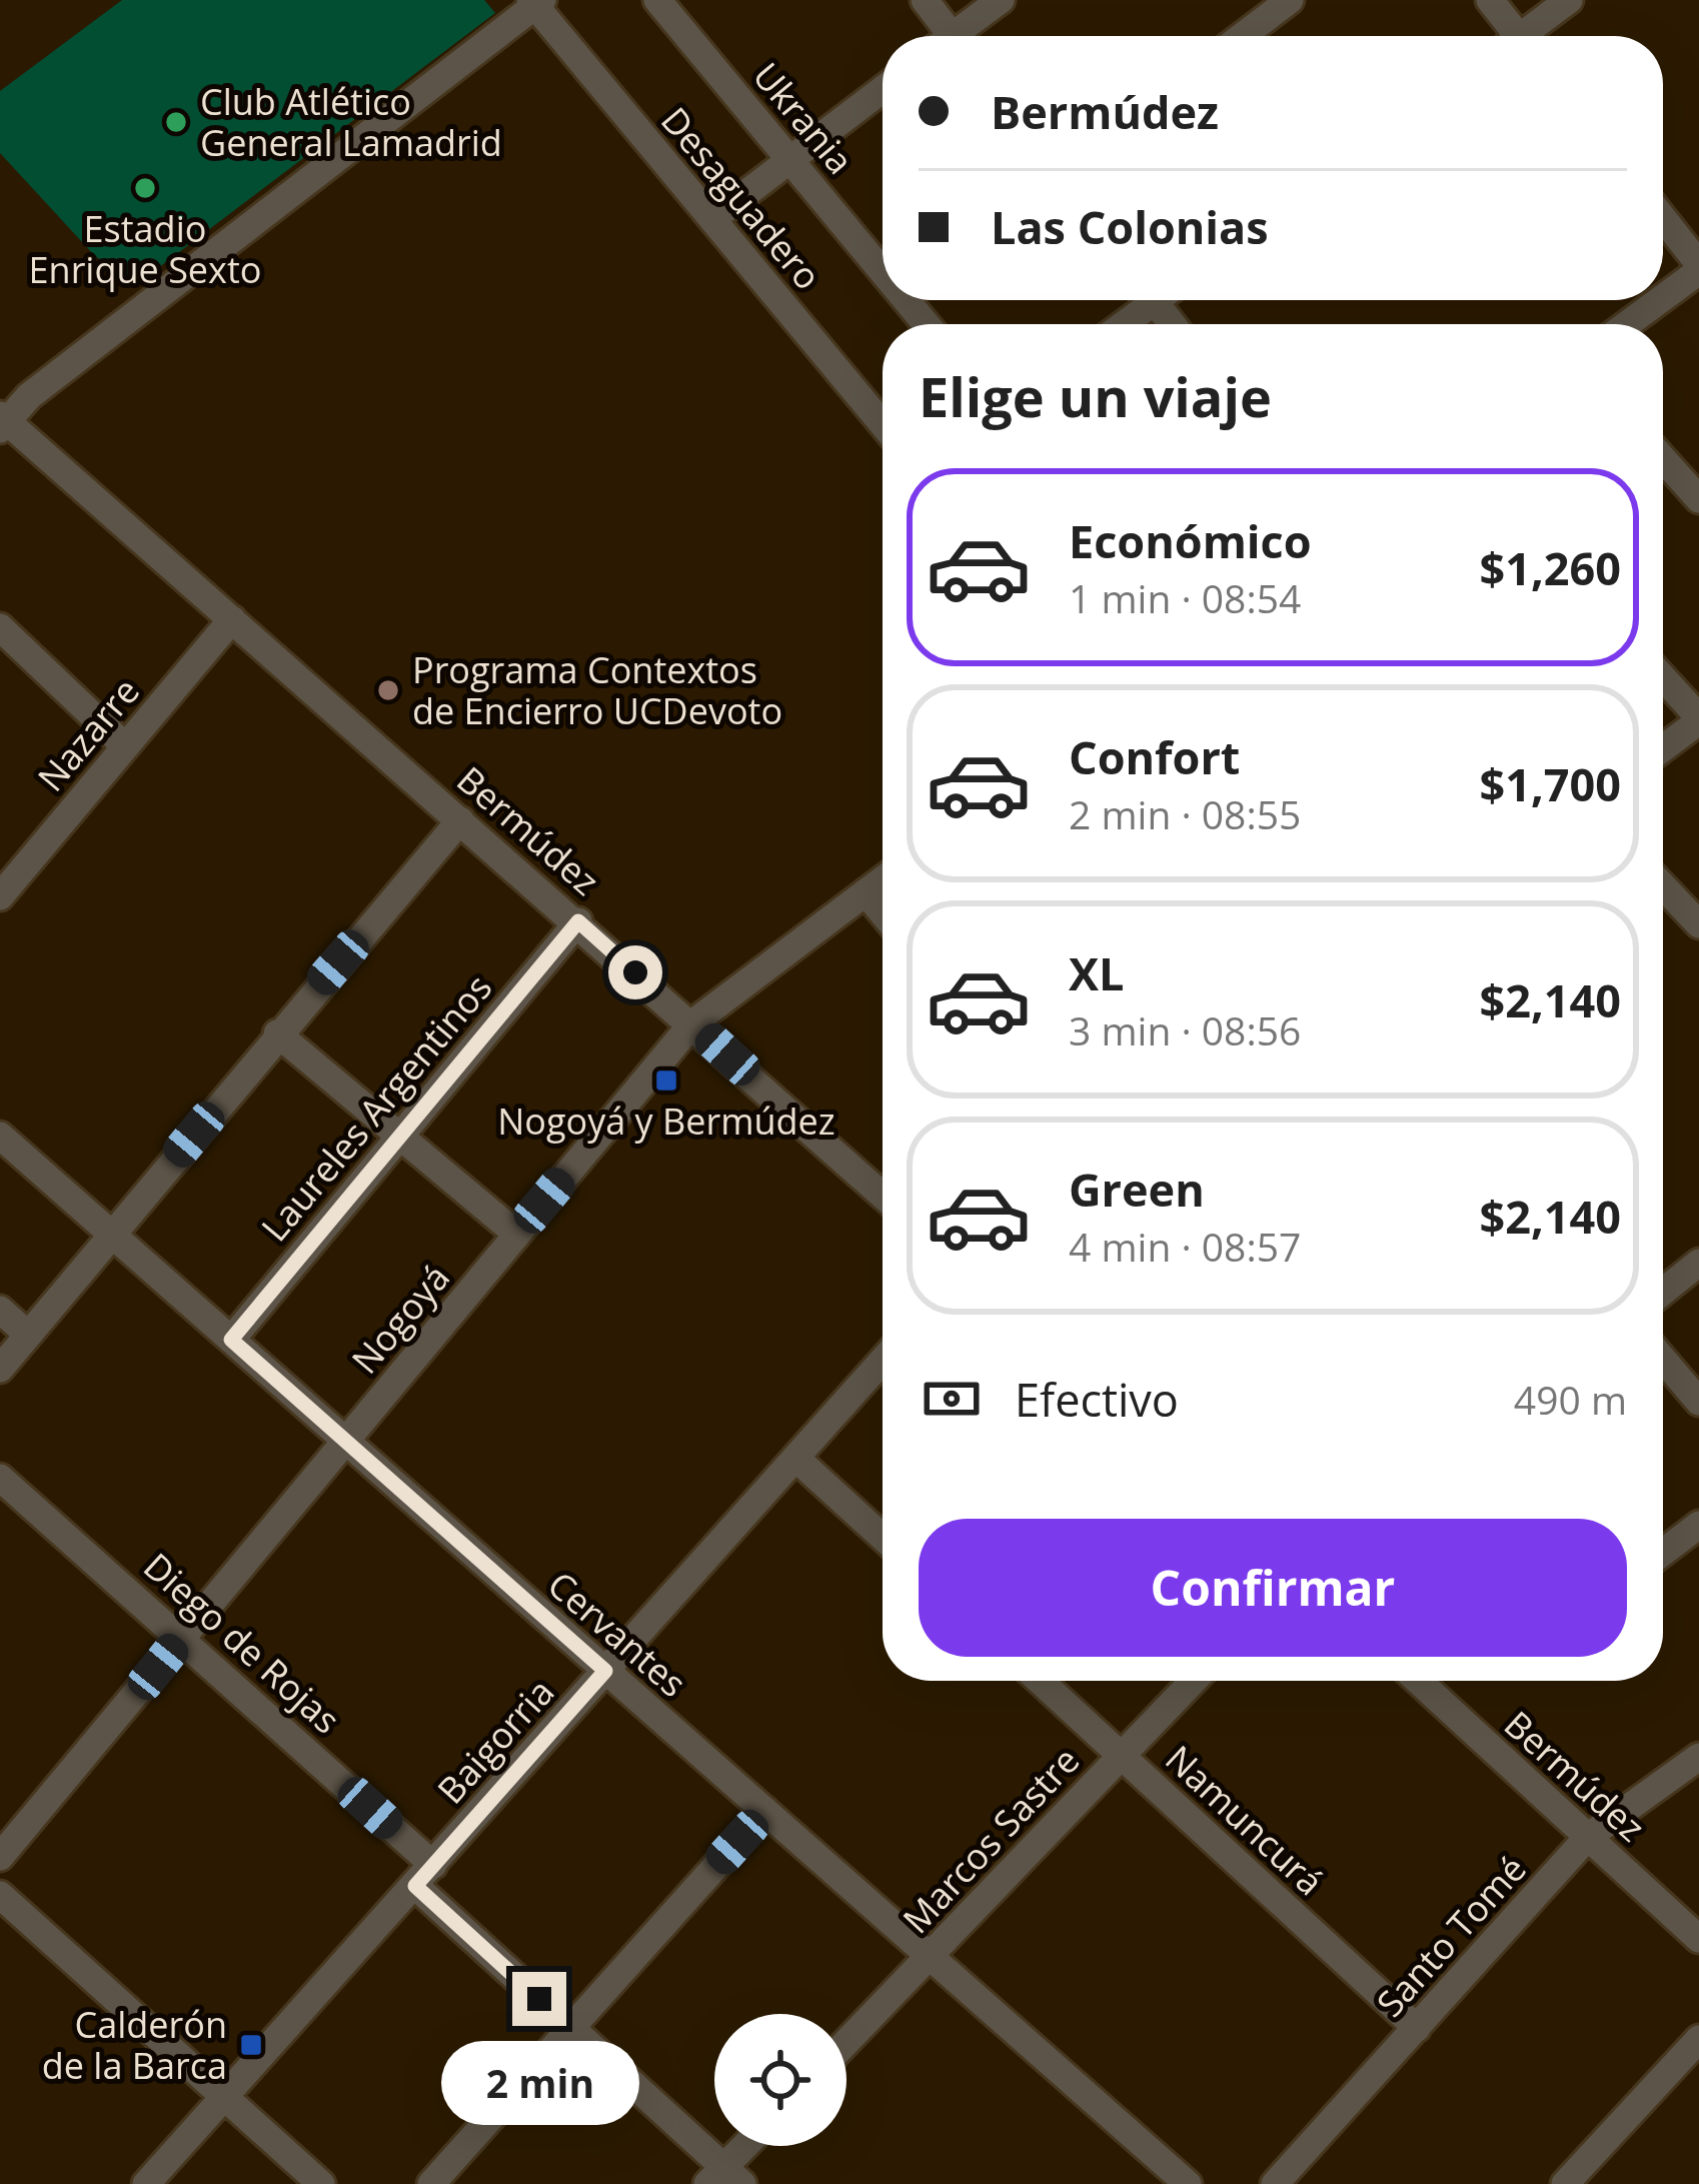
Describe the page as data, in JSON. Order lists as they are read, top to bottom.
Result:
{
  "streets": {
    "street": [
      "Ukrania",
      "Desaguadero",
      "Nazarre",
      "Bermúdez",
      "Laureles Argentinos",
      "Nogoyá",
      "Cervantes",
      "Diego de Rojas",
      "Baigorria",
      "Namuncurá",
      "Marcos Sastre",
      "Santo Tomé"
    ]
  },
  "crossings": [
    ["Nazarre", "Bermúdez"],
    ["Bermúdez", "Laureles Argentinos"],
    ["Bermúdez", "Nogoyá"],
    ["Bermúdez", "Santo Tomé"],
    ["Laureles Argentinos", "Cervantes"],
    ["Nogoyá", "Cervantes"],
    ["Nogoyá", "Diego de Rojas"],
    ["Cervantes", "Baigorria"],
    ["Cervantes", "Marcos Sastre"],
    ["Diego de Rojas", "Baigorria"],
    ["Namuncurá", "Marcos Sastre"],
    ["Namuncurá", "Santo Tomé"]
  ],
  "places": {
    "other": ["Club Atlético General Lamadrid", "Estadio Enrique Sexto", "Programa Contextos de Encierro UCDevoto"],
    "transit": ["Nogoyá y Bermúdez", "Calderón de la Barca"]
  },
  "page": {
    "banner": ["Bermúdez", "Las Colonias"],
    "heading": "Elige un viaje",
    "list": [
      {
        "name": "Económico",
        "note": "1 min · 08:54",
        "value": "$1,260"
      },
      {
        "name": "Confort",
        "note": "2 min · 08:55",
        "value": "$1,700"
      },
      {
        "name": "XL",
        "note": "3 min · 08:56",
        "value": "$2,140"
      },
      {
        "name": "Green",
        "note": "4 min · 08:57",
        "value": "$2,140"
      }
    ],
    "pay": ["Efectivo", "490 m"],
    "buttons": "Confirmar",
    "bubble": "2 min"
  }
}
